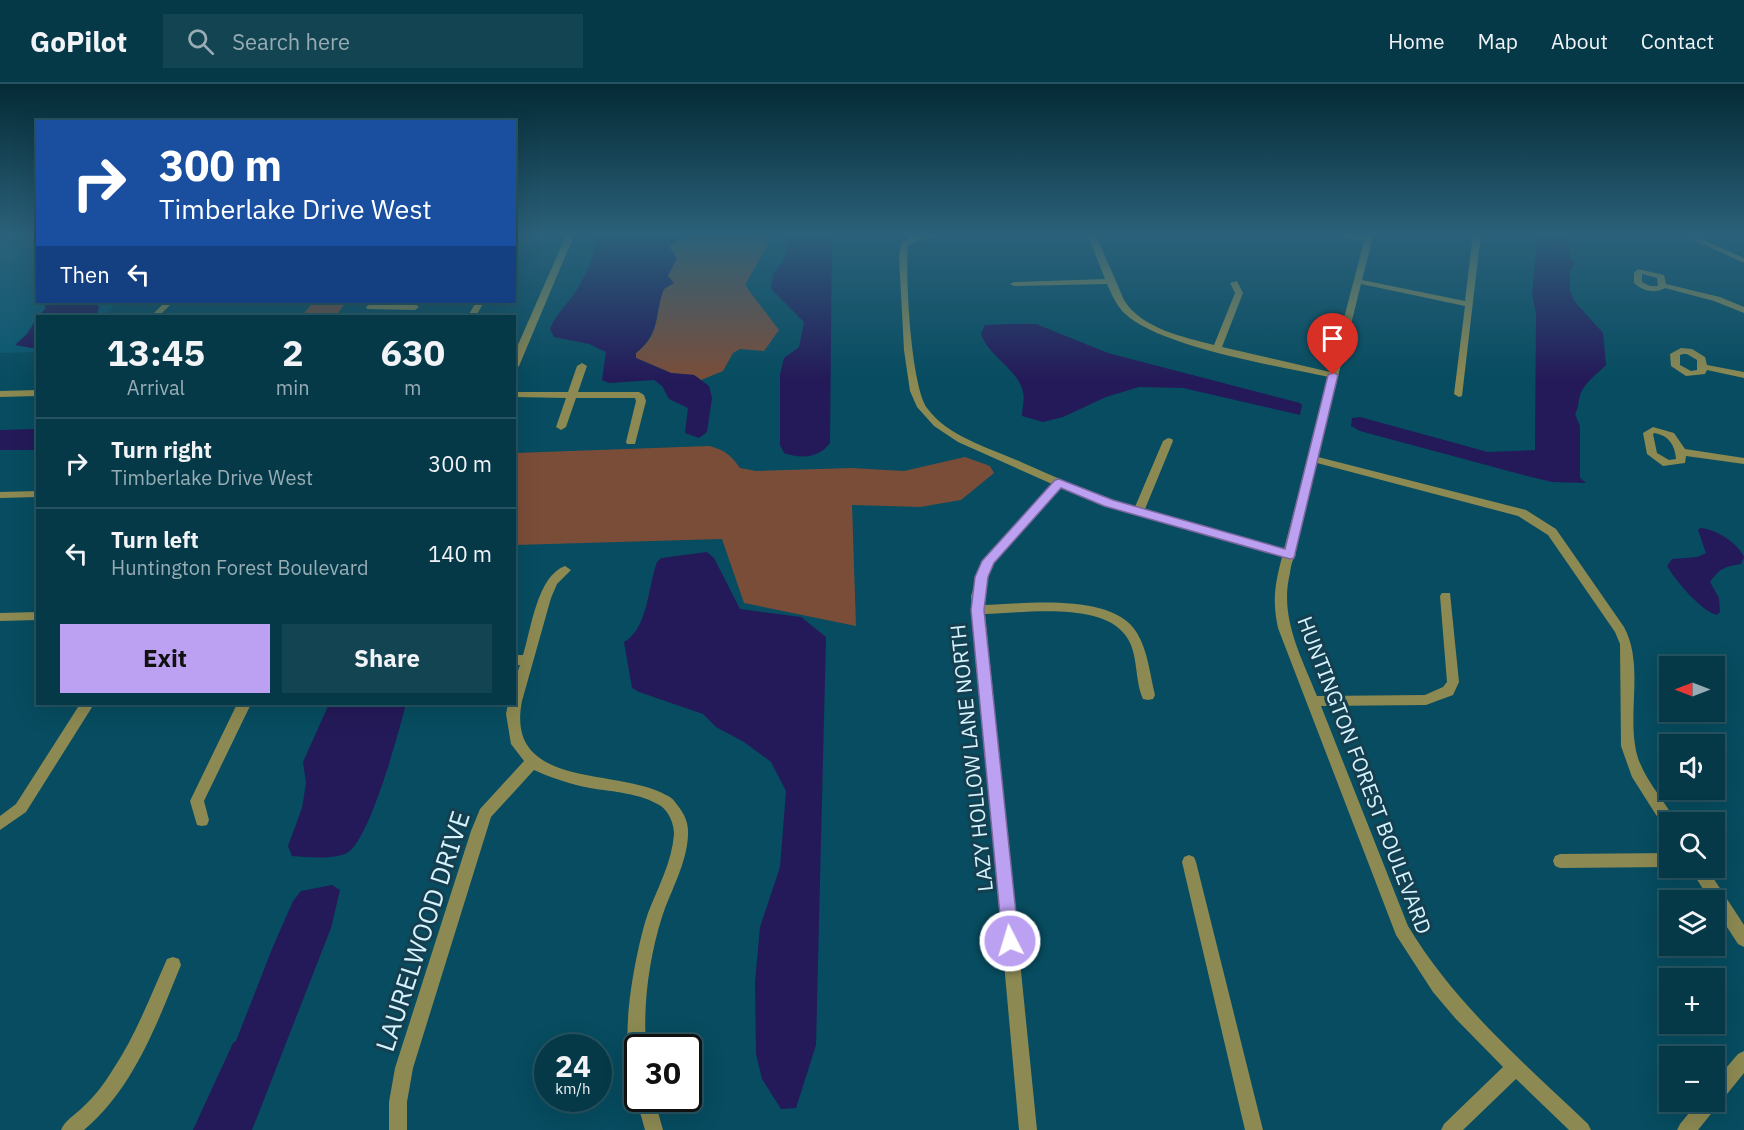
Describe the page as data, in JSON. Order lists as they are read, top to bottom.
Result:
{
  "streets": {
    "street": ["LAZY HOLLOW LANE NORTH", "HUNTINGTON FOREST BOULEVARD", "LAURELWOOD DRIVE"]
  },
  "north": "left",
  "page": {
    "header": "GoPilot",
    "search": "Search here",
    "nav": [
      "Home",
      "Map",
      "About",
      "Contact"
    ],
    "turn": ["300 m", "Timberlake Drive West"],
    "then": "Then",
    "eta": [
      "13:45",
      "Arrival",
      "2",
      "min",
      "630",
      "m"
    ],
    "list": [
      {
        "name": "Turn right",
        "note": "Timberlake Drive West",
        "value": "300 m"
      },
      {
        "name": "Turn left",
        "note": "Huntington Forest Boulevard",
        "value": "140 m"
      }
    ],
    "buttons": ["Exit", "Share"],
    "map_buttons": ["+", "−"],
    "speed": "24 km/h",
    "limit": "30"
  }
}
